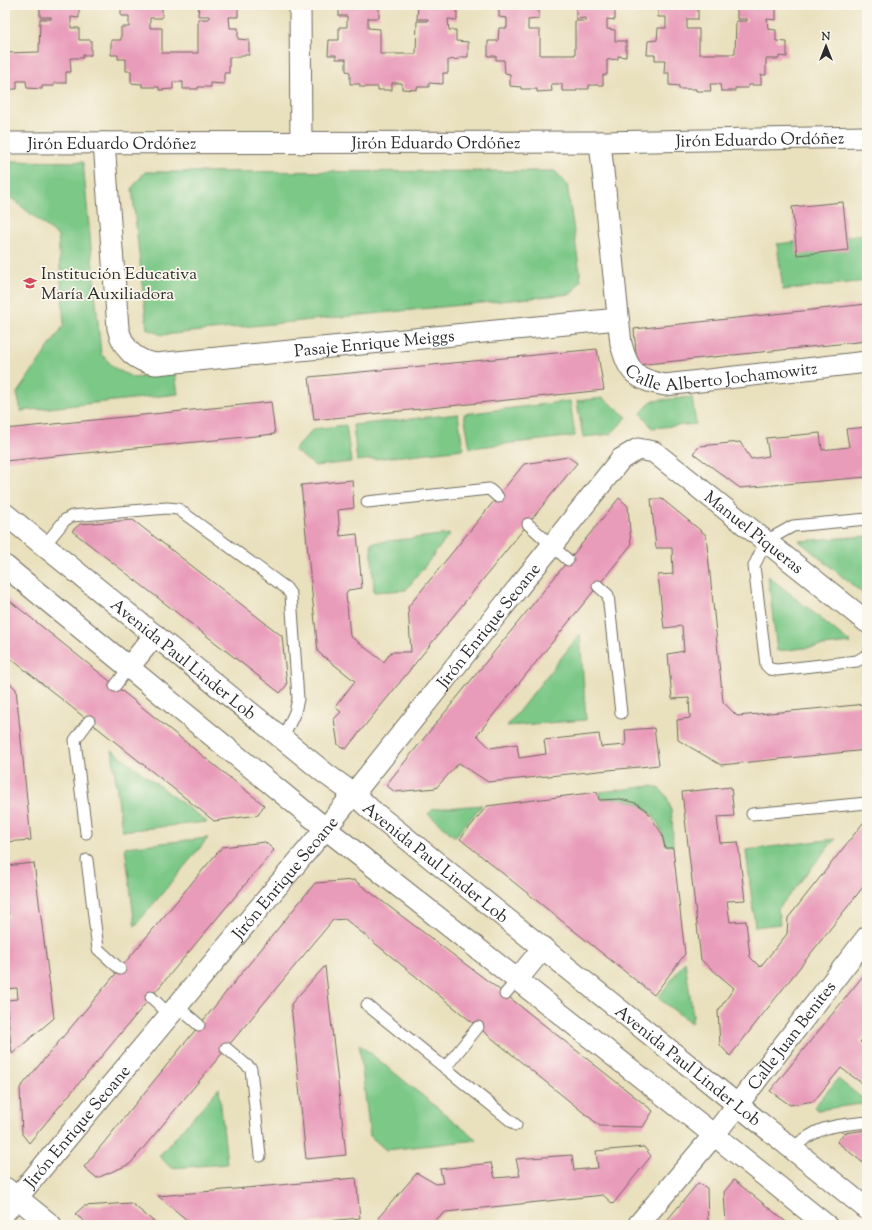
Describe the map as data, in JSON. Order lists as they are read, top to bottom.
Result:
{
  "streets": {
    "street": [
      "Jirón Eduardo Ordóñez",
      "Pasaje Enrique Meiggs",
      "Calle Alberto Jochamowitz",
      "Manuel Piqueras",
      "Jirón Enrique Seoane",
      "Avenida Paul Linder Lob",
      "Calle Juan Benites"
    ]
  },
  "crossings": [
    ["Jirón Eduardo Ordóñez", "Pasaje Enrique Meiggs"],
    ["Pasaje Enrique Meiggs", "Calle Alberto Jochamowitz"],
    ["Manuel Piqueras", "Jirón Enrique Seoane"],
    ["Jirón Enrique Seoane", "Avenida Paul Linder Lob"],
    ["Avenida Paul Linder Lob", "Calle Juan Benites"]
  ],
  "places": {
    "school or university": ["Institución Educativa María Auxiliadora"]
  },
  "north": "top"
}
